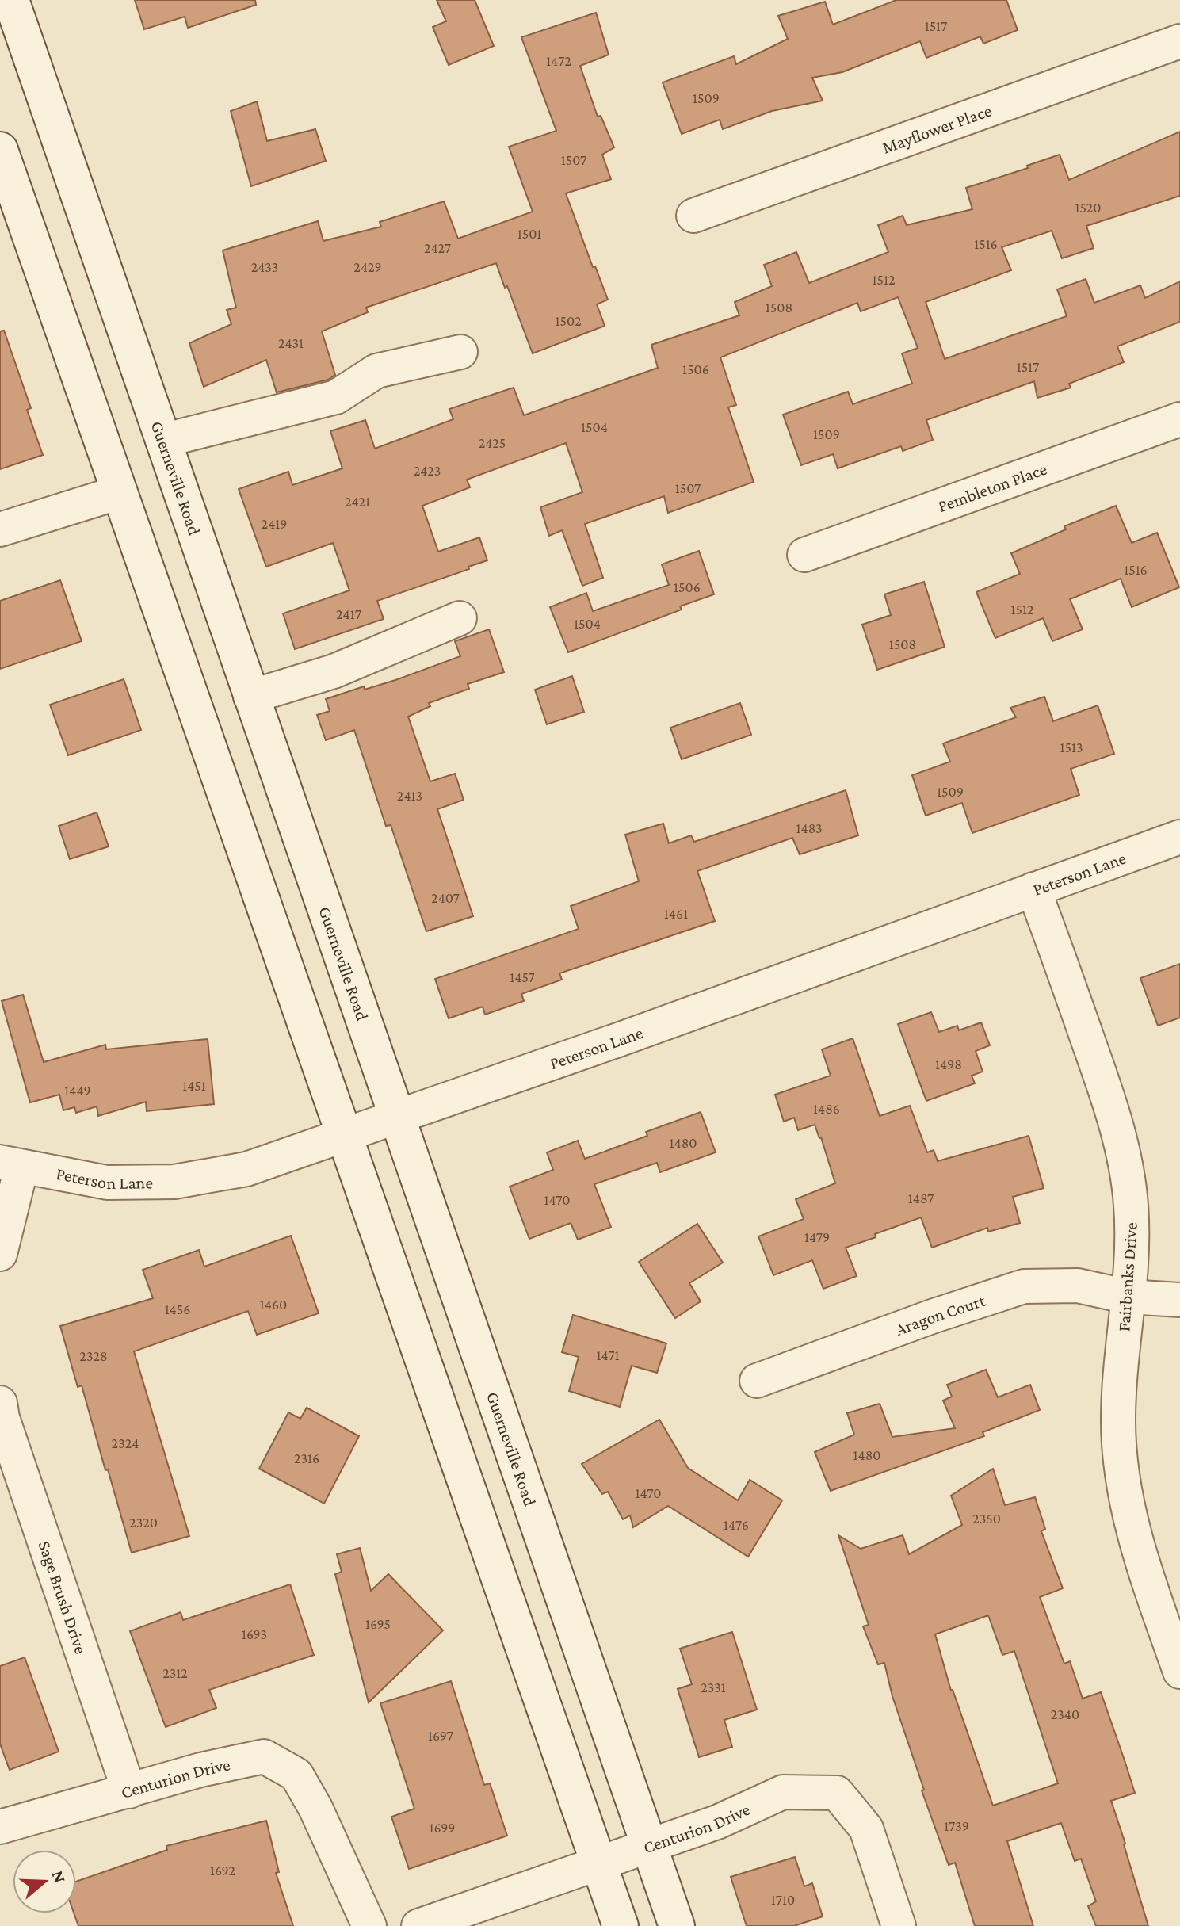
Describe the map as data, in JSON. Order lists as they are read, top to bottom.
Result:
{
  "streets": {
    "main road": ["Guerneville Road"],
    "street": [
      "Mayflower Place",
      "Pembleton Place",
      "Peterson Lane",
      "Fairbanks Drive",
      "Aragon Court",
      "Sage Brush Drive",
      "Centurion Drive"
    ]
  },
  "crossings": [
    ["Guerneville Road", "Peterson Lane"],
    ["Guerneville Road", "Centurion Drive"],
    ["Peterson Lane", "Fairbanks Drive"],
    ["Fairbanks Drive", "Aragon Court"],
    ["Sage Brush Drive", "Centurion Drive"]
  ],
  "house_numbers": [
    "1517",
    "1472",
    "1509",
    "1507",
    "1520",
    "1501",
    "1516",
    "2427",
    "2433",
    "2429",
    "1512",
    "1508",
    "1502",
    "2431",
    "1517",
    "1506",
    "1504",
    "1509",
    "2425",
    "2423",
    "1507",
    "2421",
    "2419",
    "1516",
    "1506",
    "1512",
    "2417",
    "1504",
    "1508",
    "1513",
    "1509",
    "2413",
    "1483",
    "2407",
    "1461",
    "1457",
    "1498",
    "1451",
    "1449",
    "1486",
    "1480",
    "1487",
    "1470",
    "1479",
    "1460",
    "1456",
    "1471",
    "2328",
    "2324",
    "1480",
    "2316",
    "1470",
    "2350",
    "2320",
    "1476",
    "1695",
    "1693",
    "2312",
    "2331",
    "2340",
    "1697",
    "1739",
    "1699",
    "1692",
    "1710"
  ],
  "north": "right"
}
